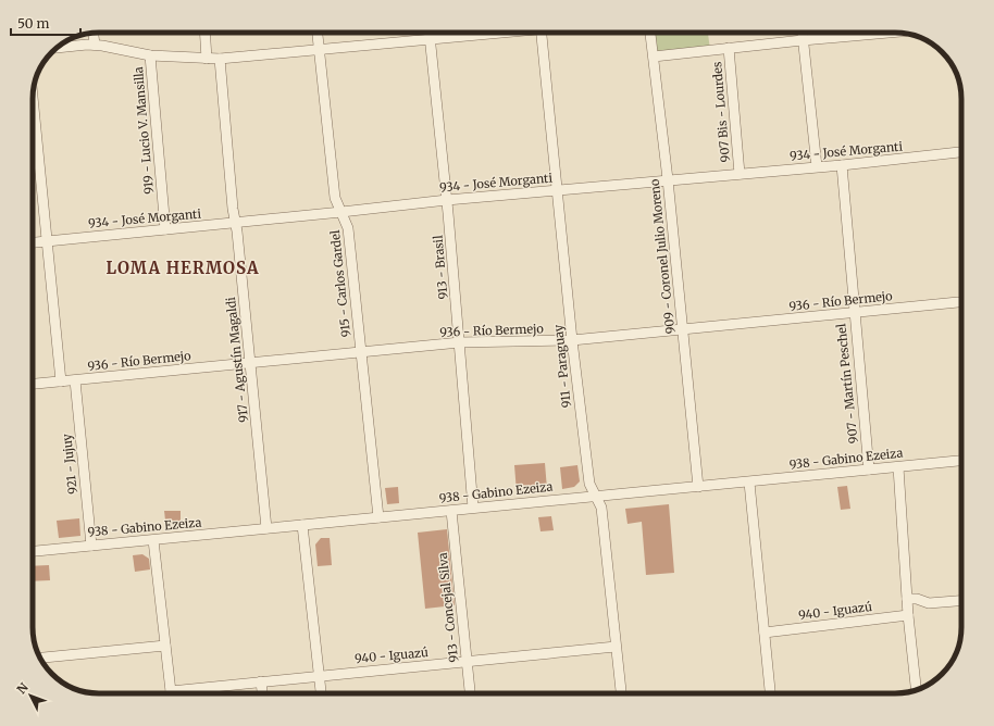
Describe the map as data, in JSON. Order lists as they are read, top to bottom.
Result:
{
  "streets": {
    "street": [
      "907 Bis - Lourdes",
      "919 - Lucio V. Mansilla",
      "934 - José Morganti",
      "909 - Coronel Julio Moreno",
      "913 - Brasil",
      "915 - Carlos Gardel",
      "936 - Río Bermejo",
      "917 - Agustín Magaldi",
      "911 - Paraguay",
      "907 - Martín Peschel",
      "938 - Gabino Ezeiza",
      "921 - Jujuy",
      "913 - Concejal Silva",
      "940 - Iguazú"
    ]
  },
  "crossings": [
    ["907 Bis - Lourdes", "934 - José Morganti"],
    ["919 - Lucio V. Mansilla", "934 - José Morganti"],
    ["934 - José Morganti", "909 - Coronel Julio Moreno"],
    ["934 - José Morganti", "913 - Brasil"],
    ["934 - José Morganti", "915 - Carlos Gardel"],
    ["934 - José Morganti", "917 - Agustín Magaldi"],
    ["934 - José Morganti", "911 - Paraguay"],
    ["934 - José Morganti", "907 - Martín Peschel"],
    ["909 - Coronel Julio Moreno", "936 - Río Bermejo"],
    ["909 - Coronel Julio Moreno", "938 - Gabino Ezeiza"],
    ["913 - Brasil", "936 - Río Bermejo"],
    ["913 - Brasil", "938 - Gabino Ezeiza"],
    ["915 - Carlos Gardel", "936 - Río Bermejo"],
    ["915 - Carlos Gardel", "938 - Gabino Ezeiza"],
    ["936 - Río Bermejo", "917 - Agustín Magaldi"],
    ["936 - Río Bermejo", "911 - Paraguay"],
    ["936 - Río Bermejo", "907 - Martín Peschel"],
    ["936 - Río Bermejo", "921 - Jujuy"],
    ["917 - Agustín Magaldi", "938 - Gabino Ezeiza"],
    ["911 - Paraguay", "938 - Gabino Ezeiza"],
    ["911 - Paraguay", "940 - Iguazú"],
    ["907 - Martín Peschel", "938 - Gabino Ezeiza"],
    ["938 - Gabino Ezeiza", "921 - Jujuy"],
    ["938 - Gabino Ezeiza", "913 - Concejal Silva"],
    ["913 - Concejal Silva", "940 - Iguazú"]
  ],
  "districts": ["LOMA HERMOSA"],
  "scale_bar": "50 m",
  "north": "top left"
}
